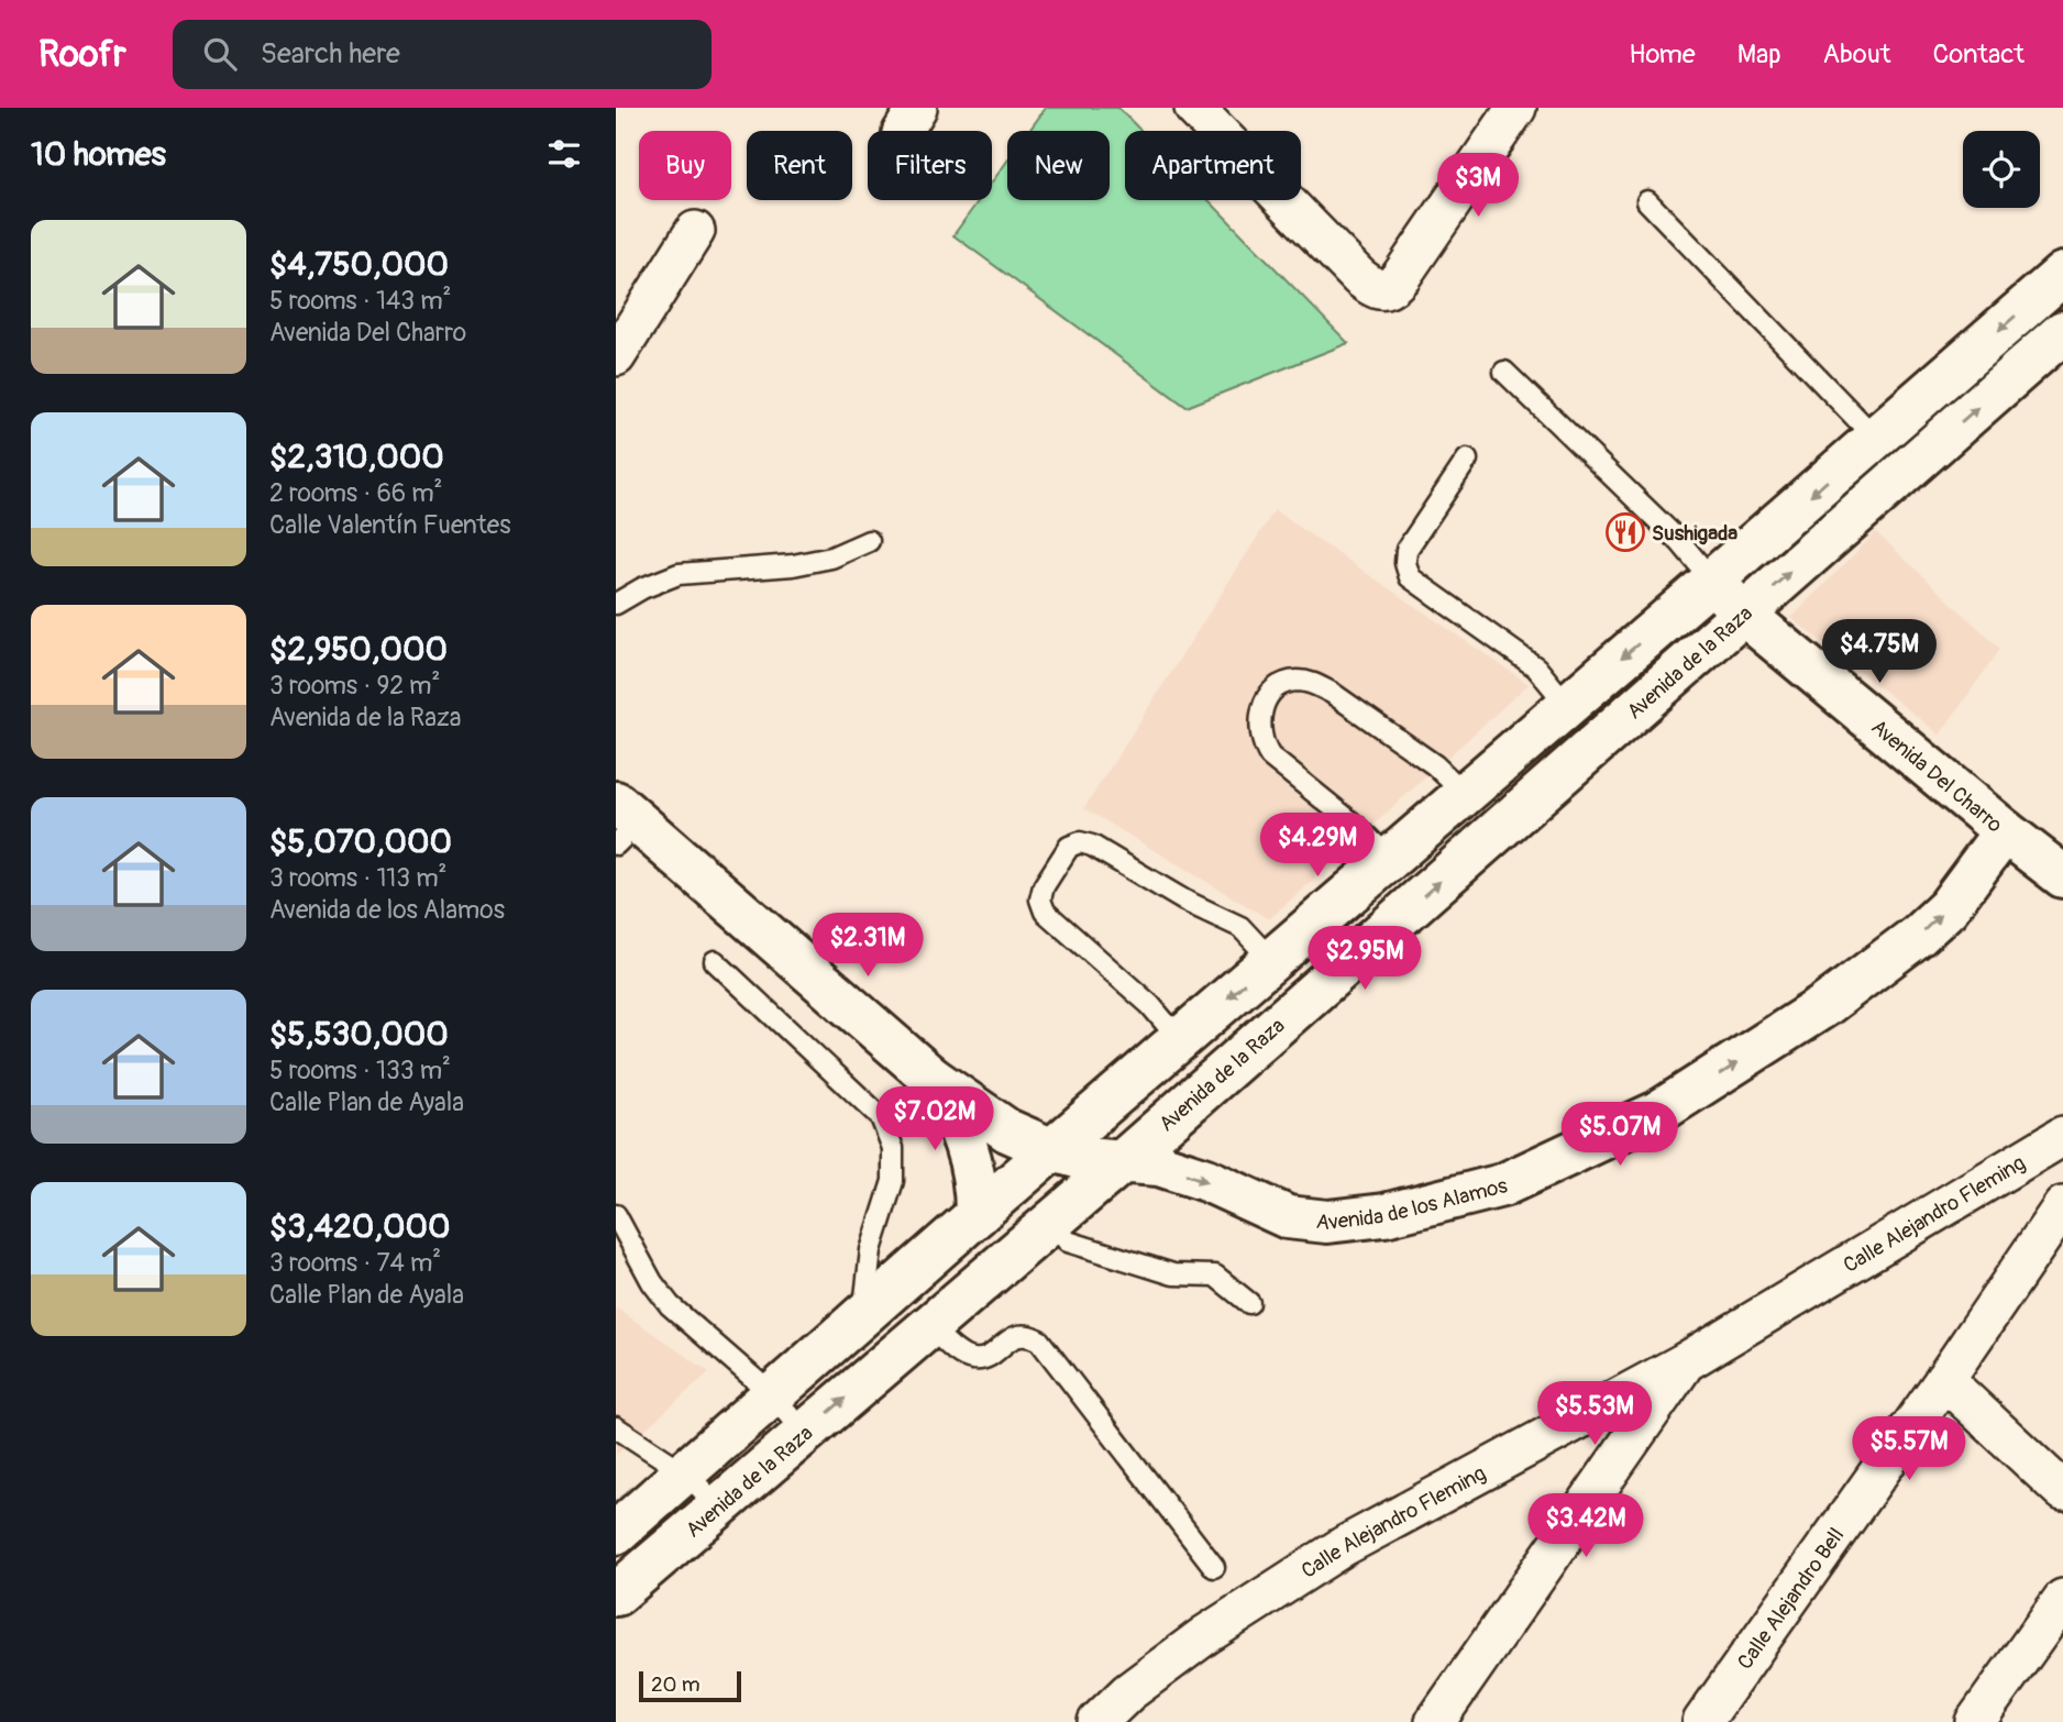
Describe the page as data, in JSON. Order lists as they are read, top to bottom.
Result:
{
  "streets": {
    "main road": ["Avenida de la Raza", "Avenida Del Charro", "Avenida de los Alamos"],
    "street": ["Calle Alejandro Fleming", "Calle Alejandro Bell"]
  },
  "crossings": [
    ["Avenida de la Raza", "Avenida Del Charro"],
    ["Avenida de la Raza", "Avenida de los Alamos"],
    ["Avenida Del Charro", "Avenida de los Alamos"]
  ],
  "one_way": ["Avenida de los Alamos"],
  "places": {
    "restaurant": ["Sushigada"]
  },
  "scale_bar": "20 m",
  "page": {
    "header": "Roofr",
    "search": "Search here",
    "nav": [
      "Home",
      "Map",
      "About",
      "Contact"
    ],
    "heading": "10 homes",
    "chip": [
      "Buy",
      "Rent",
      "Filters",
      "New",
      "Apartment"
    ],
    "price": [
      "$3M",
      "$4.75M",
      "$4.29M",
      "$2.31M",
      "$2.95M",
      "$7.02M",
      "$5.07M",
      "$5.53M",
      "$5.57M",
      "$3.42M"
    ],
    "list": [
      {
        "name": "$4,750,000",
        "note": "5 rooms · 143 m² · Avenida Del Charro"
      },
      {
        "name": "$2,310,000",
        "note": "2 rooms · 66 m² · Calle Valentín Fuentes"
      },
      {
        "name": "$2,950,000",
        "note": "3 rooms · 92 m² · Avenida de la Raza"
      },
      {
        "name": "$5,070,000",
        "note": "3 rooms · 113 m² · Avenida de los Alamos"
      },
      {
        "name": "$5,530,000",
        "note": "5 rooms · 133 m² · Calle Plan de Ayala"
      },
      {
        "name": "$3,420,000",
        "note": "3 rooms · 74 m² · Calle Plan de Ayala"
      }
    ],
    "scale": "20 m"
  }
}
